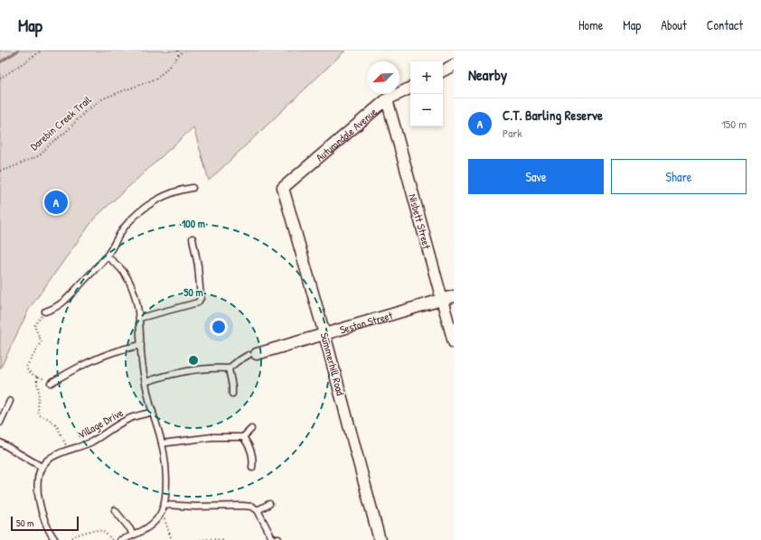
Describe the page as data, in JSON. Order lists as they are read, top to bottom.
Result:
{
  "streets": {
    "street": [
      "Autumndale Avenue",
      "Nisbett Street",
      "Seston Street",
      "Summerhill Road"
    ],
    "lane": ["Village Drive"],
    "path": ["Darebin Creek Trail"]
  },
  "crossings": [
    ["Autumndale Avenue", "Nisbett Street"],
    ["Autumndale Avenue", "Summerhill Road"],
    ["Nisbett Street", "Seston Street"],
    ["Seston Street", "Summerhill Road"]
  ],
  "scale_bar": "50 m",
  "north": "bottom left",
  "page": {
    "header": "Map",
    "nav": [
      "Home",
      "Map",
      "About",
      "Contact"
    ],
    "heading": "Nearby",
    "map_buttons": ["+", "−"],
    "list": [
      {
        "mark": "A",
        "name": "C.T. Barling Reserve",
        "note": "Park",
        "value": "150 m"
      }
    ],
    "buttons": ["Save", "Share"],
    "pins": "A",
    "scale": "50 m"
  },
  "rings": ["100 m", "50 m"]
}
